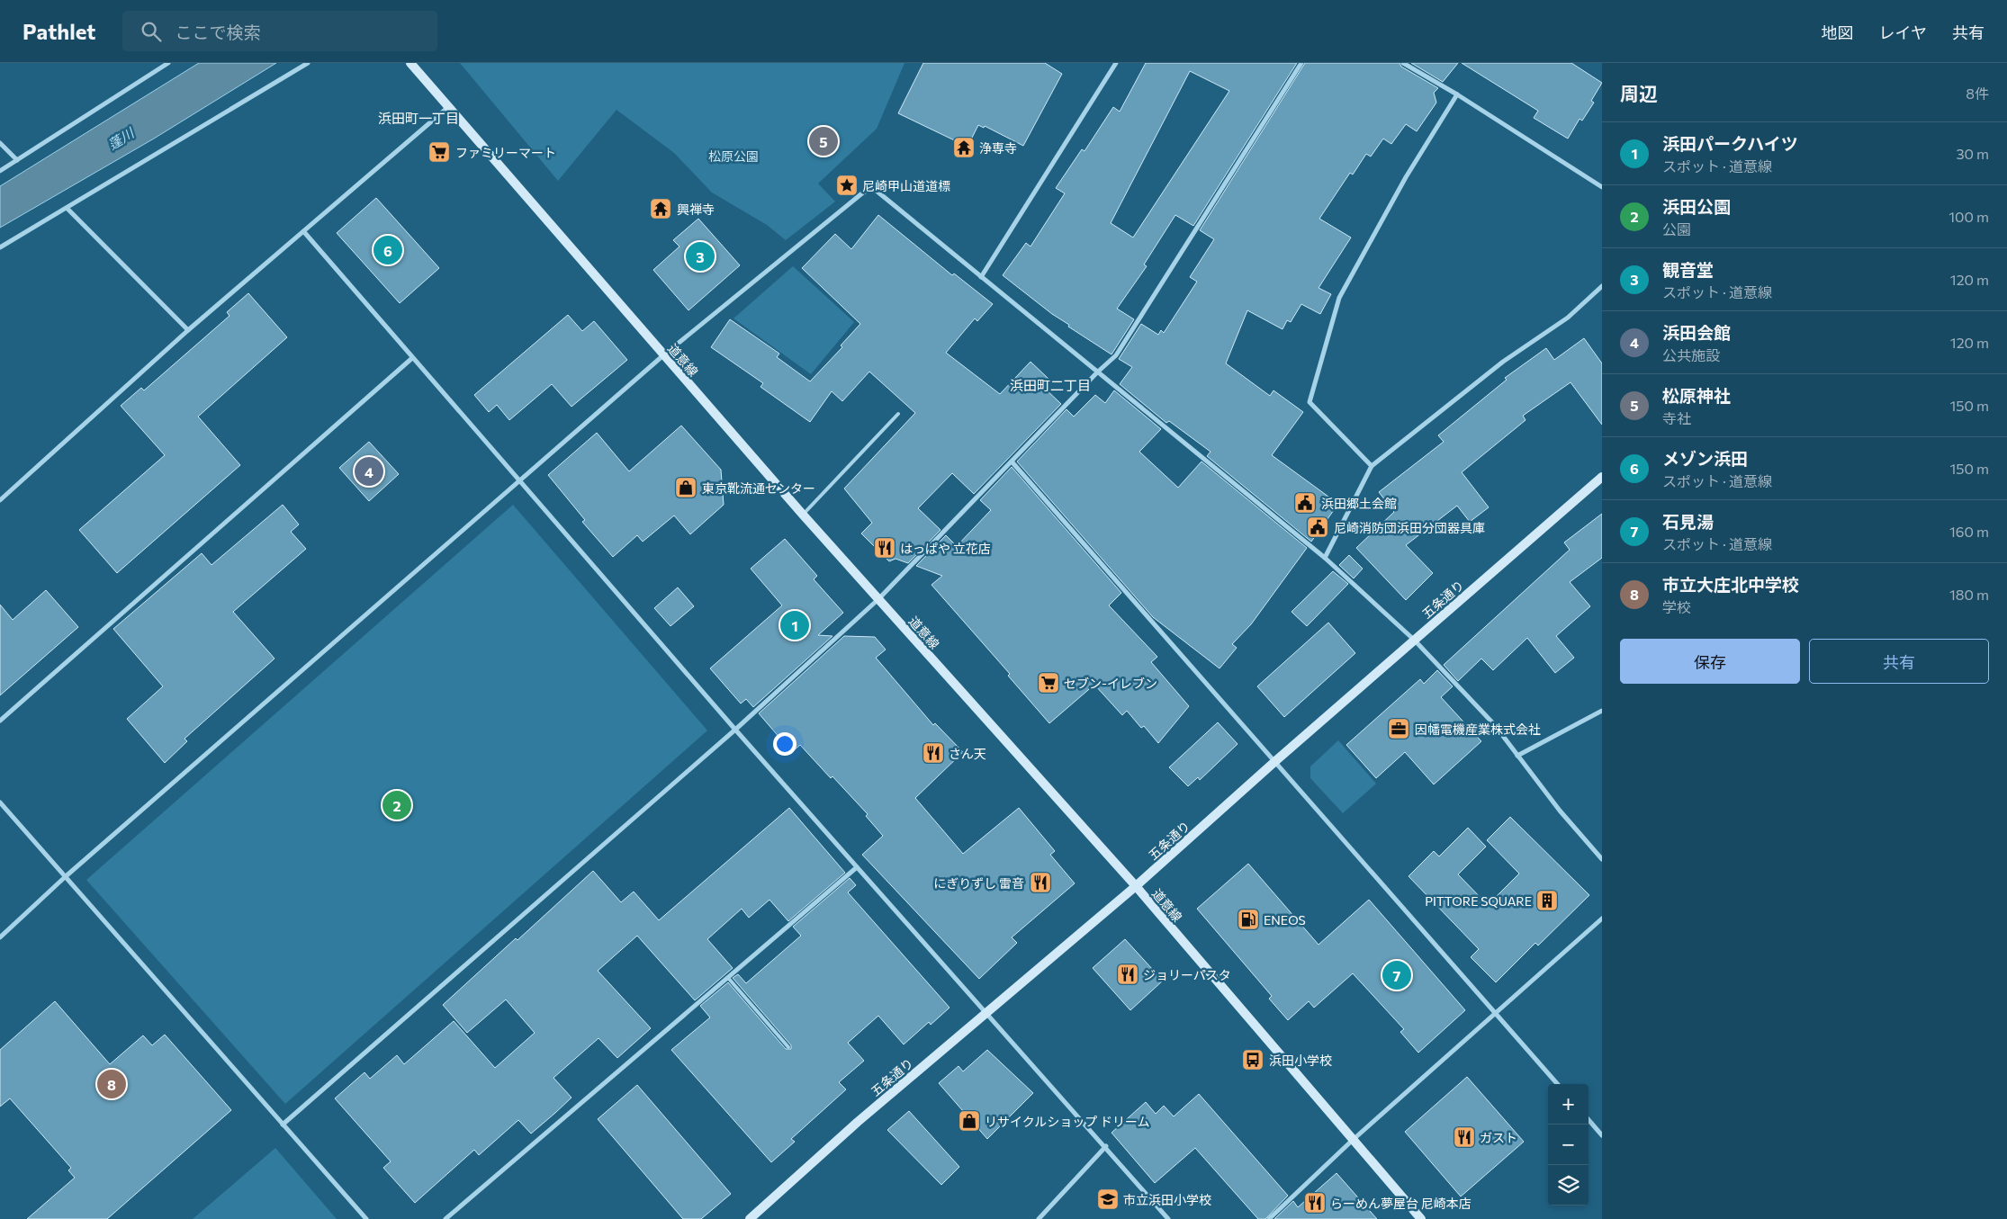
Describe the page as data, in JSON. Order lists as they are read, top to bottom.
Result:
{
  "streets": {
    "street": ["道意線", "五条通り"]
  },
  "crossings": [
    ["道意線", "五条通り"]
  ],
  "districts": ["浜田町一丁目", "浜田町二丁目"],
  "water": ["蓬川"],
  "parks": ["松原公園"],
  "places": {
    "temple": ["浄専寺", "興禅寺"],
    "supermarket": ["ファミリーマート", "セブン-イレブン"],
    "place": ["尼崎甲山道道標"],
    "shop": ["東京靴流通センター", "リサイクルショップ ドリーム"],
    "public building": ["浜田郷土会館", "尼崎消防団浜田分団器具庫"],
    "restaurant": [
      "はっぱや 立花店",
      "さん天",
      "にぎりずし 雷音",
      "ジョリーパスタ",
      "ガスト",
      "らーめん夢屋台 尼崎本店"
    ],
    "office": ["因幡電機産業株式会社"],
    "building": ["PITTORE SQUARE"],
    "fuel station": ["ENEOS"],
    "bus stop": ["浜田小学校"],
    "school or university": ["市立浜田小学校"]
  },
  "page": {
    "header": "Pathlet",
    "search": "ここで検索",
    "nav": ["地図", "レイヤ", "共有"],
    "heading": ["周辺", "8件"],
    "list": [
      {
        "mark": "1",
        "name": "浜田パークハイツ",
        "note": "スポット · 道意線",
        "value": "30 m"
      },
      {
        "mark": "2",
        "name": "浜田公園",
        "note": "公園",
        "value": "100 m"
      },
      {
        "mark": "3",
        "name": "観音堂",
        "note": "スポット · 道意線",
        "value": "120 m"
      },
      {
        "mark": "4",
        "name": "浜田会館",
        "note": "公共施設",
        "value": "120 m"
      },
      {
        "mark": "5",
        "name": "松原神社",
        "note": "寺社",
        "value": "150 m"
      },
      {
        "mark": "6",
        "name": "メゾン浜田",
        "note": "スポット · 道意線",
        "value": "150 m"
      },
      {
        "mark": "7",
        "name": "石見湯",
        "note": "スポット · 道意線",
        "value": "160 m"
      },
      {
        "mark": "8",
        "name": "市立大庄北中学校",
        "note": "学校",
        "value": "180 m"
      }
    ],
    "pins": [
      "5",
      "6",
      "3",
      "4",
      "1",
      "2",
      "7",
      "8"
    ],
    "buttons": ["保存", "共有"],
    "map_buttons": ["+", "−"]
  }
}
